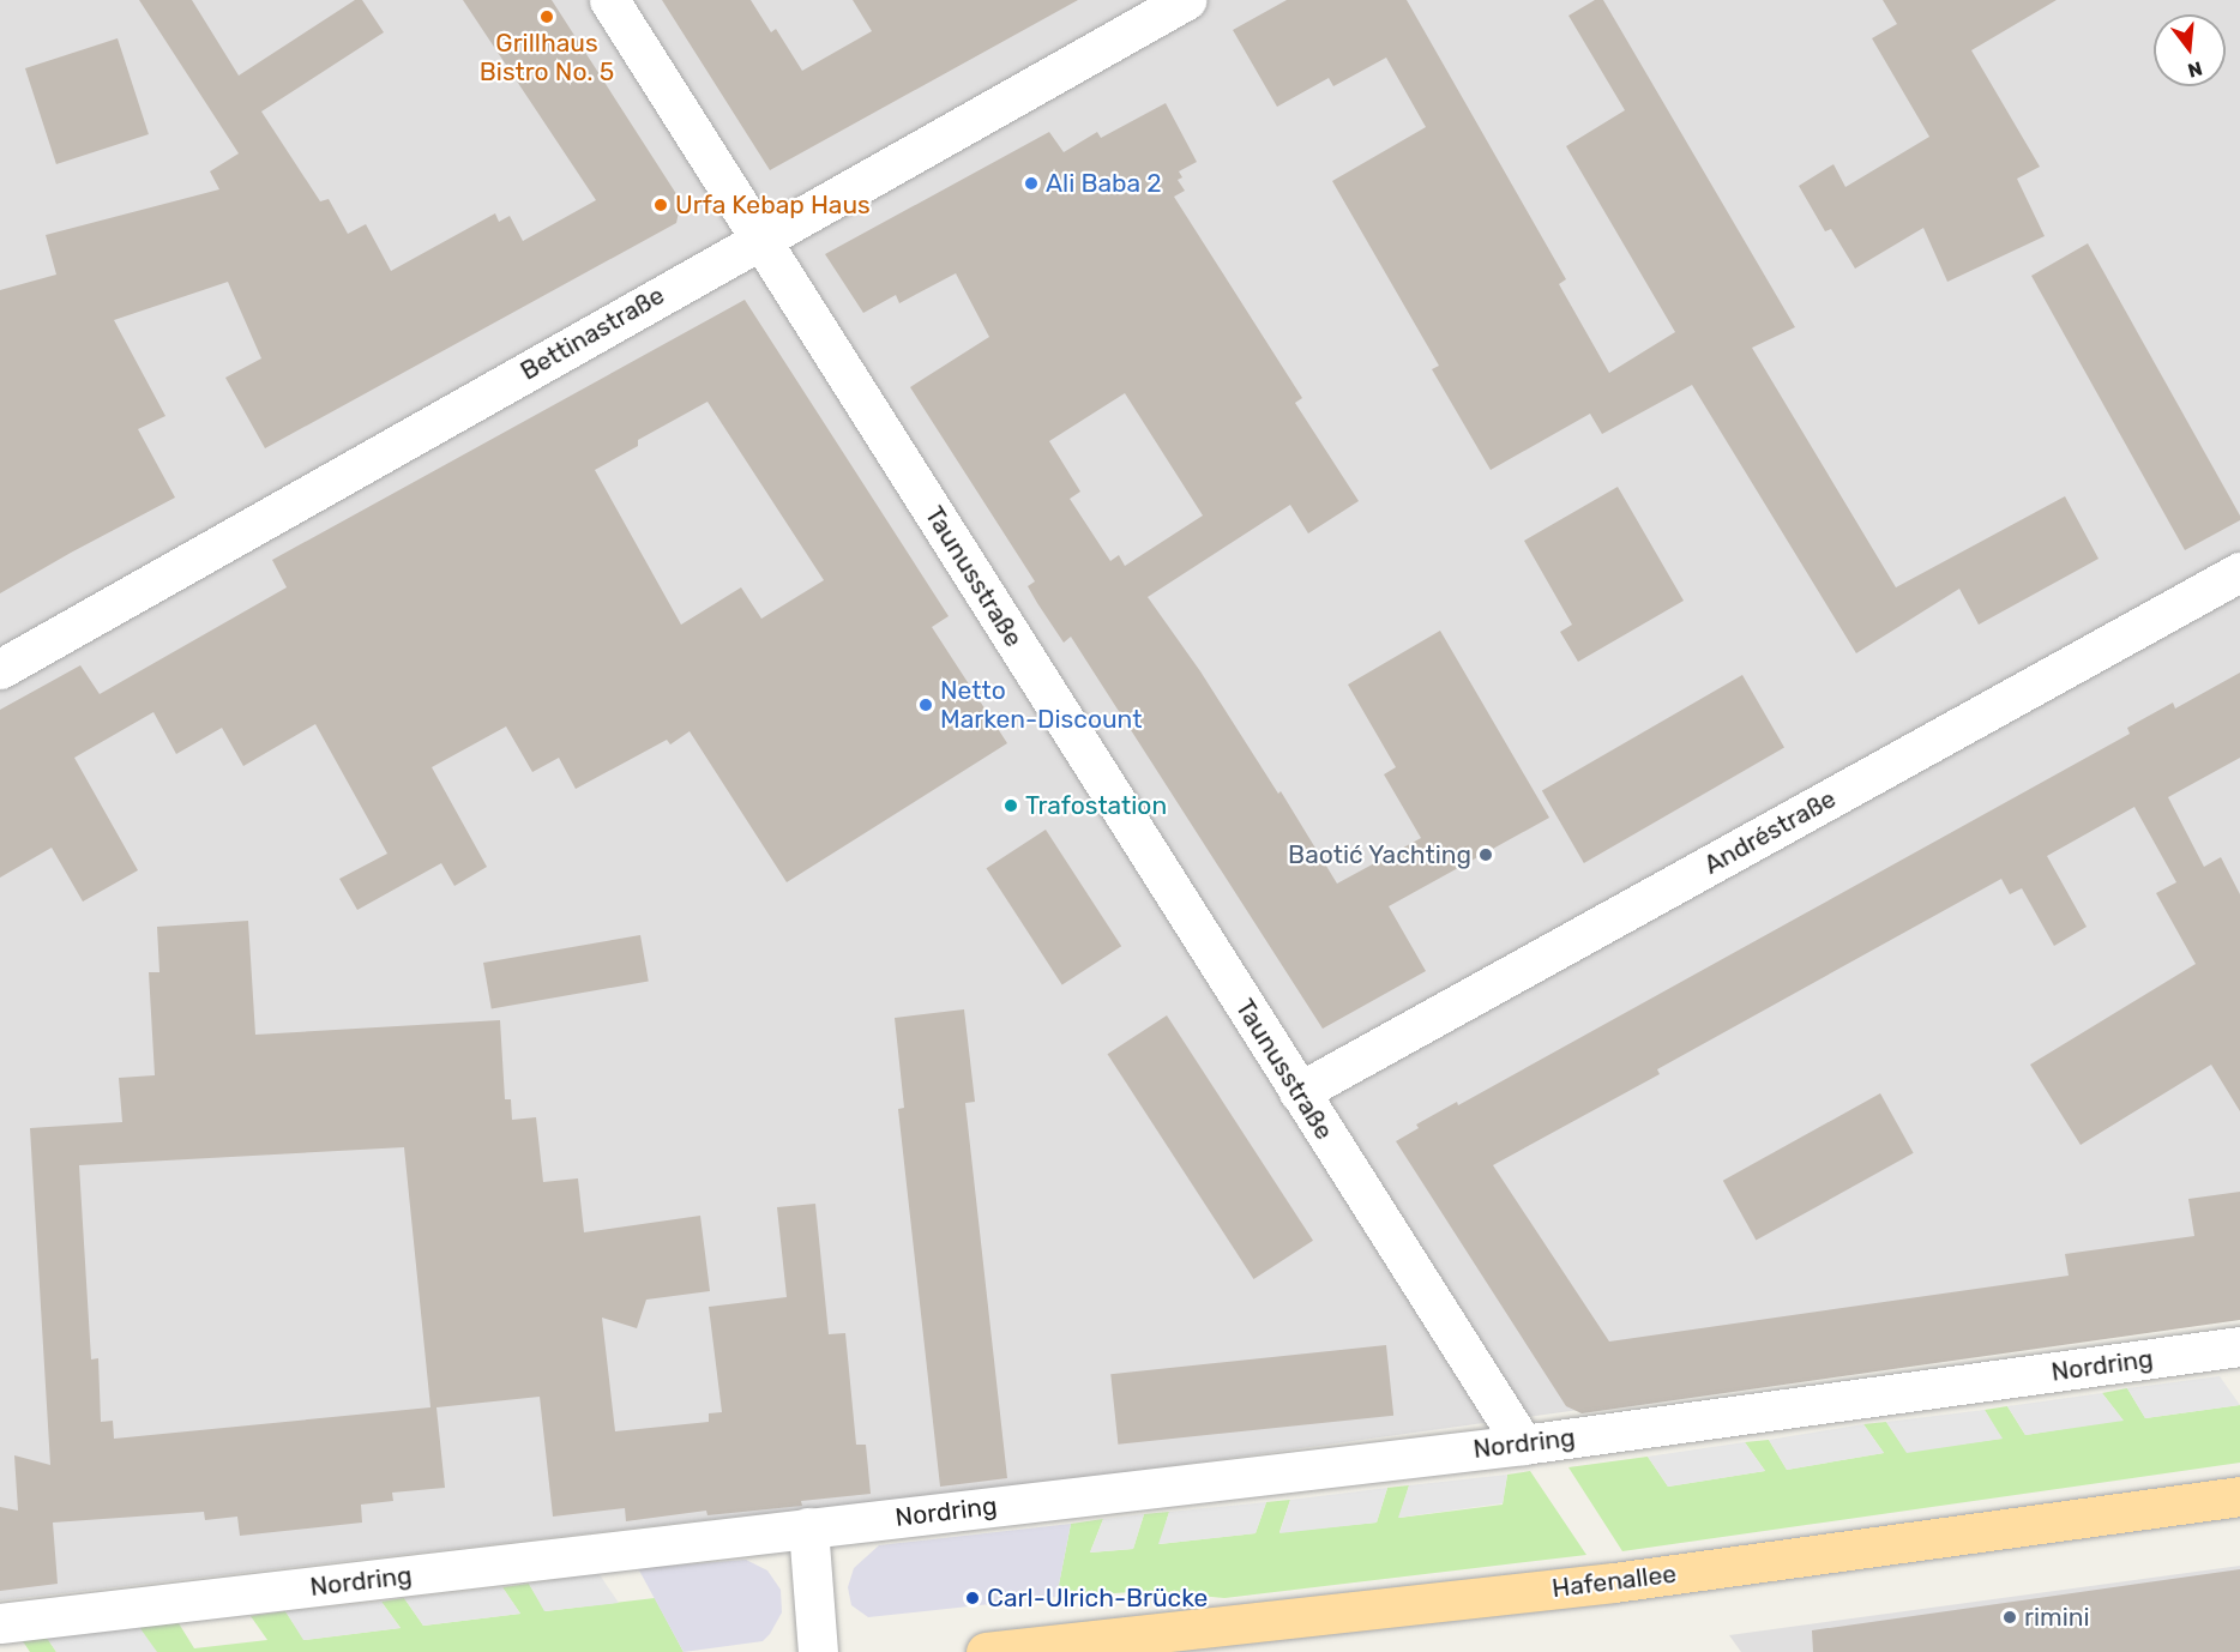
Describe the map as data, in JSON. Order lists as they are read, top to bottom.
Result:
{
  "streets": {
    "main road": ["Hafenallee"],
    "street": [
      "Bettinastraße",
      "Taunusstraße",
      "Andréstraße",
      "Nordring"
    ]
  },
  "crossings": [
    ["Bettinastraße", "Taunusstraße"],
    ["Taunusstraße", "Andréstraße"],
    ["Taunusstraße", "Nordring"]
  ],
  "places": [
    "Grillhaus Bistro No. 5",
    "Ali Baba 2",
    "Urfa Kebap Haus",
    "Netto Marken-Discount",
    "Trafostation",
    "Baotić Yachting",
    "Carl-Ulrich-Brücke",
    "rimini"
  ],
  "north": "bottom"
}
